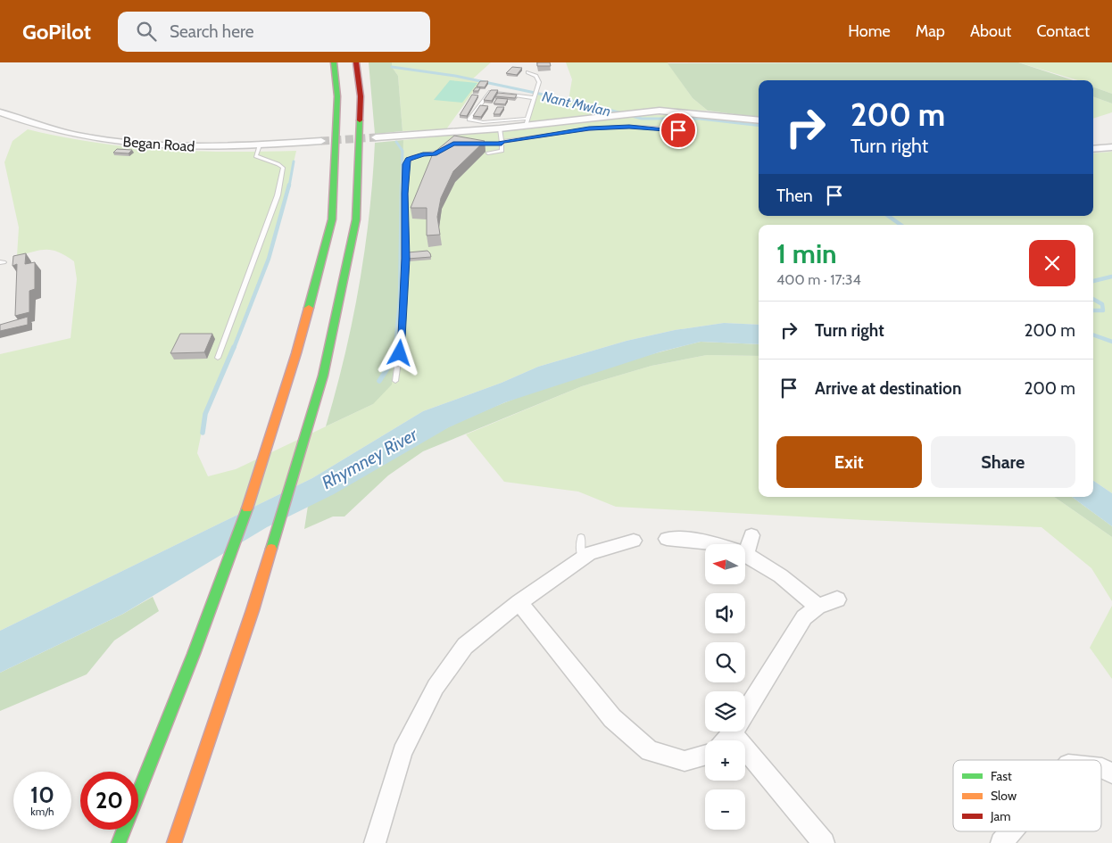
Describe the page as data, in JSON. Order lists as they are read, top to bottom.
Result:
{
  "streets": {
    "street": ["Began Road"]
  },
  "water": ["Nant Mwlan", "Rhymney River"],
  "legend": ["Fast", "Slow", "Jam"],
  "north": "left",
  "page": {
    "header": "GoPilot",
    "search": "Search here",
    "nav": [
      "Home",
      "Map",
      "About",
      "Contact"
    ],
    "turn": ["200 m", "Turn right"],
    "then": "Then",
    "heading": ["1 min", "400 m · 17:34"],
    "list": [
      {
        "name": "Turn right",
        "value": "200 m"
      },
      {
        "name": "Arrive at destination",
        "value": "200 m"
      }
    ],
    "buttons": ["Exit", "Share"],
    "map_buttons": ["+", "−"],
    "speed": "10 km/h",
    "limit": "20"
  }
}
